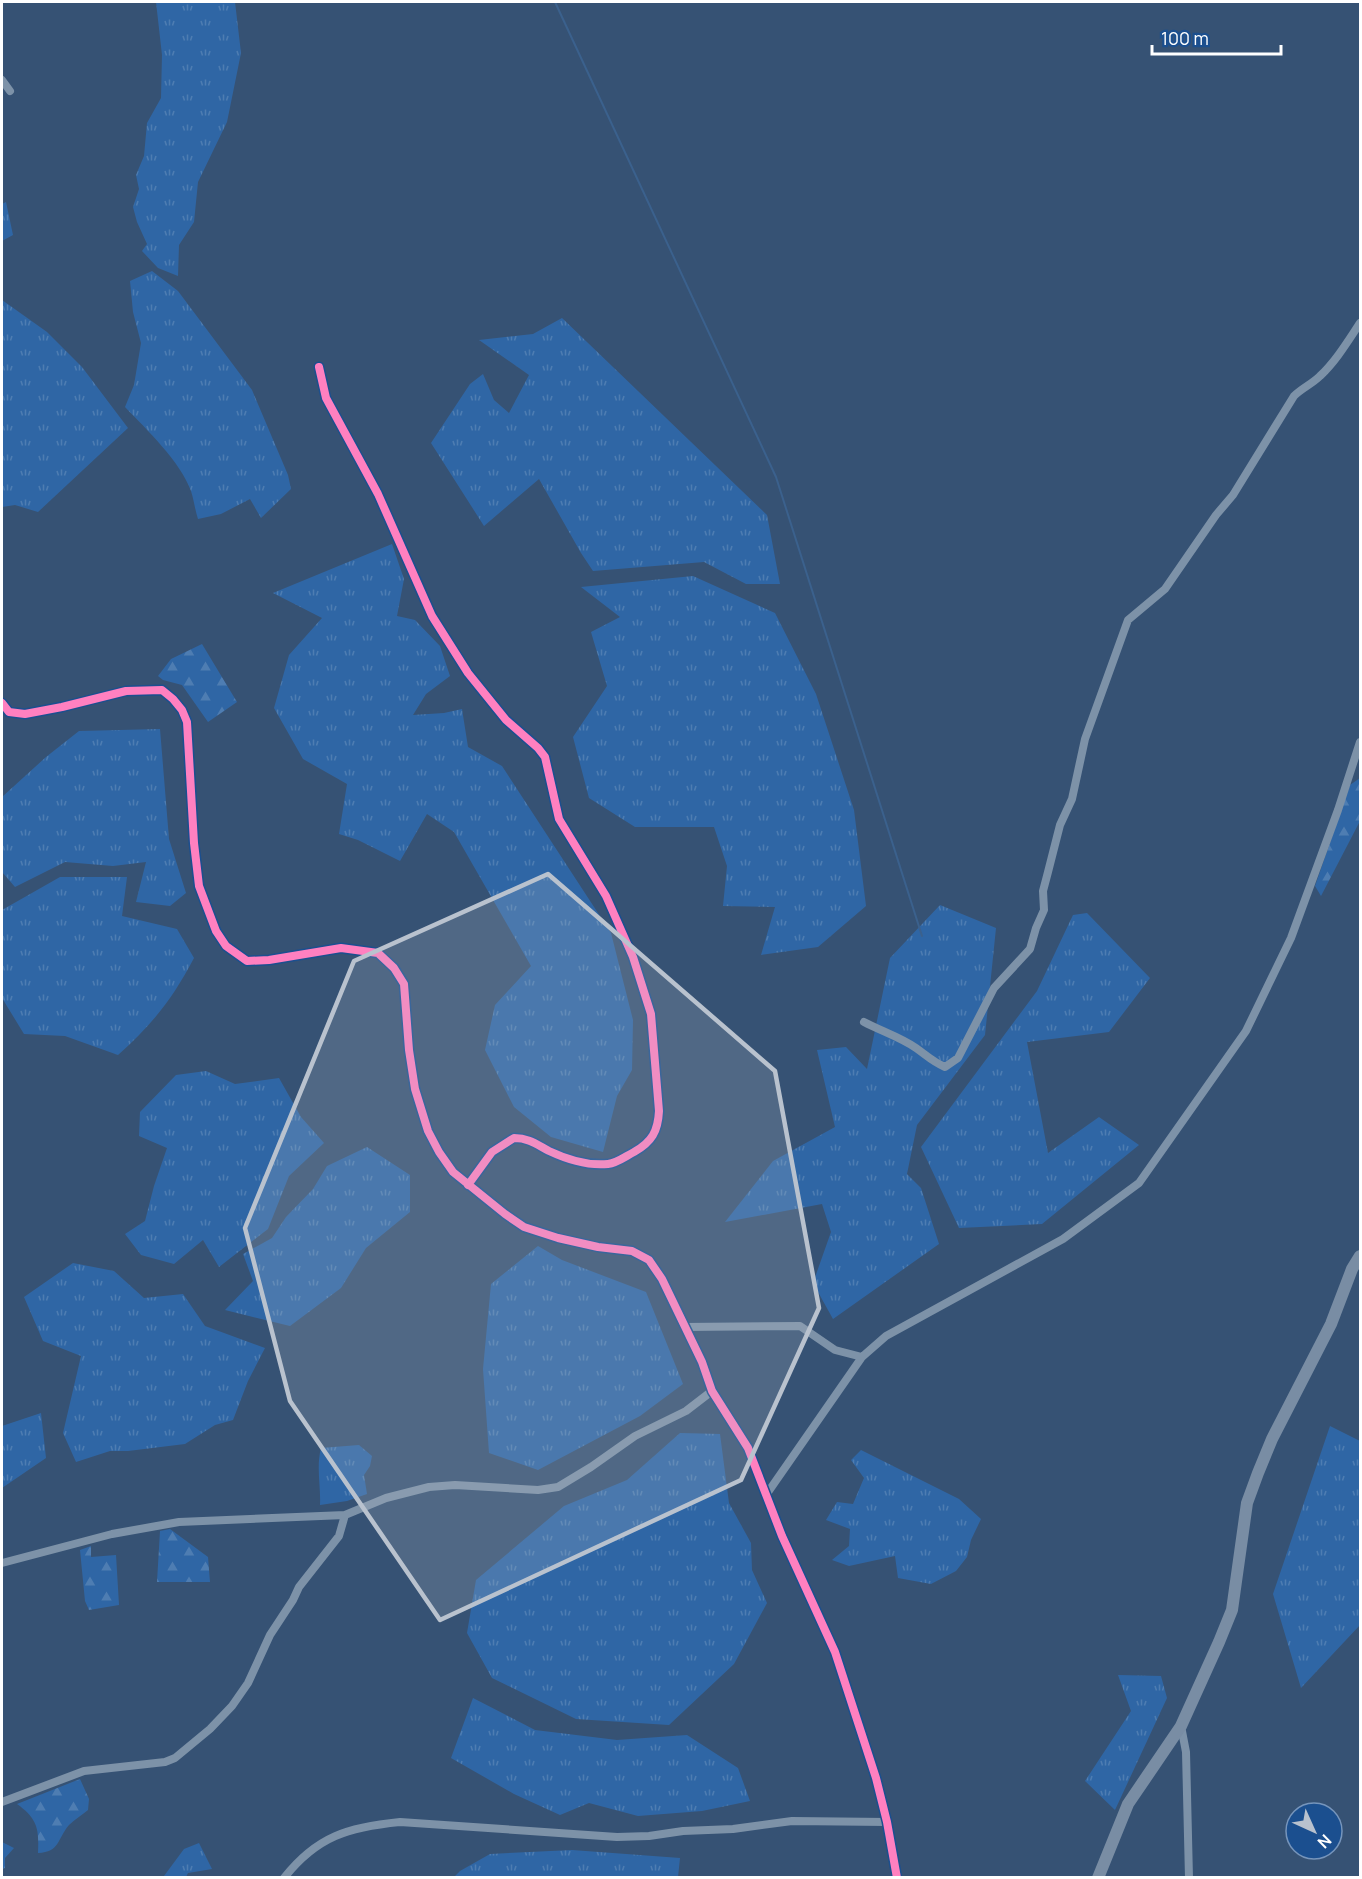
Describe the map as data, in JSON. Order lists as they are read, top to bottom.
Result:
{
  "scale_bar": "100 m",
  "north": "bottom right"
}
